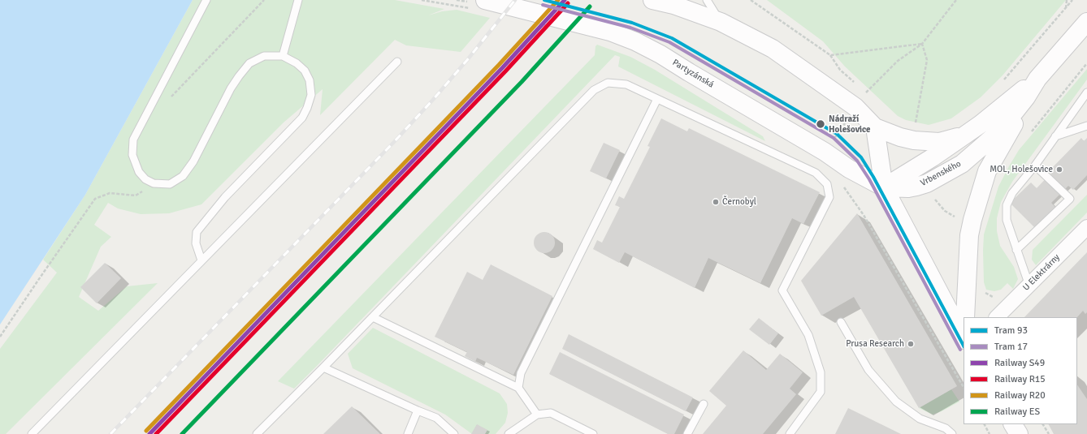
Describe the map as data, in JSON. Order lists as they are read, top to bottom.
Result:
{
  "streets": {
    "main road": ["Partyzánská", "Vrbenského"],
    "street": ["U Elektrárny"]
  },
  "crossings": [
    ["Partyzánská", "Vrbenského"]
  ],
  "places": [
    "Nádraží Holešovice",
    "MOL, Holešovice",
    "Černobyl",
    "Prusa Research"
  ],
  "lines": [
    "tram line 93",
    "rail line S49",
    "rail line R20",
    "rail line R15",
    "tram line 17",
    "rail line ES"
  ],
  "legend": [
    "Tram 93",
    "Tram 17",
    "Railway S49",
    "Railway R15",
    "Railway R20",
    "Railway ES"
  ]
}
